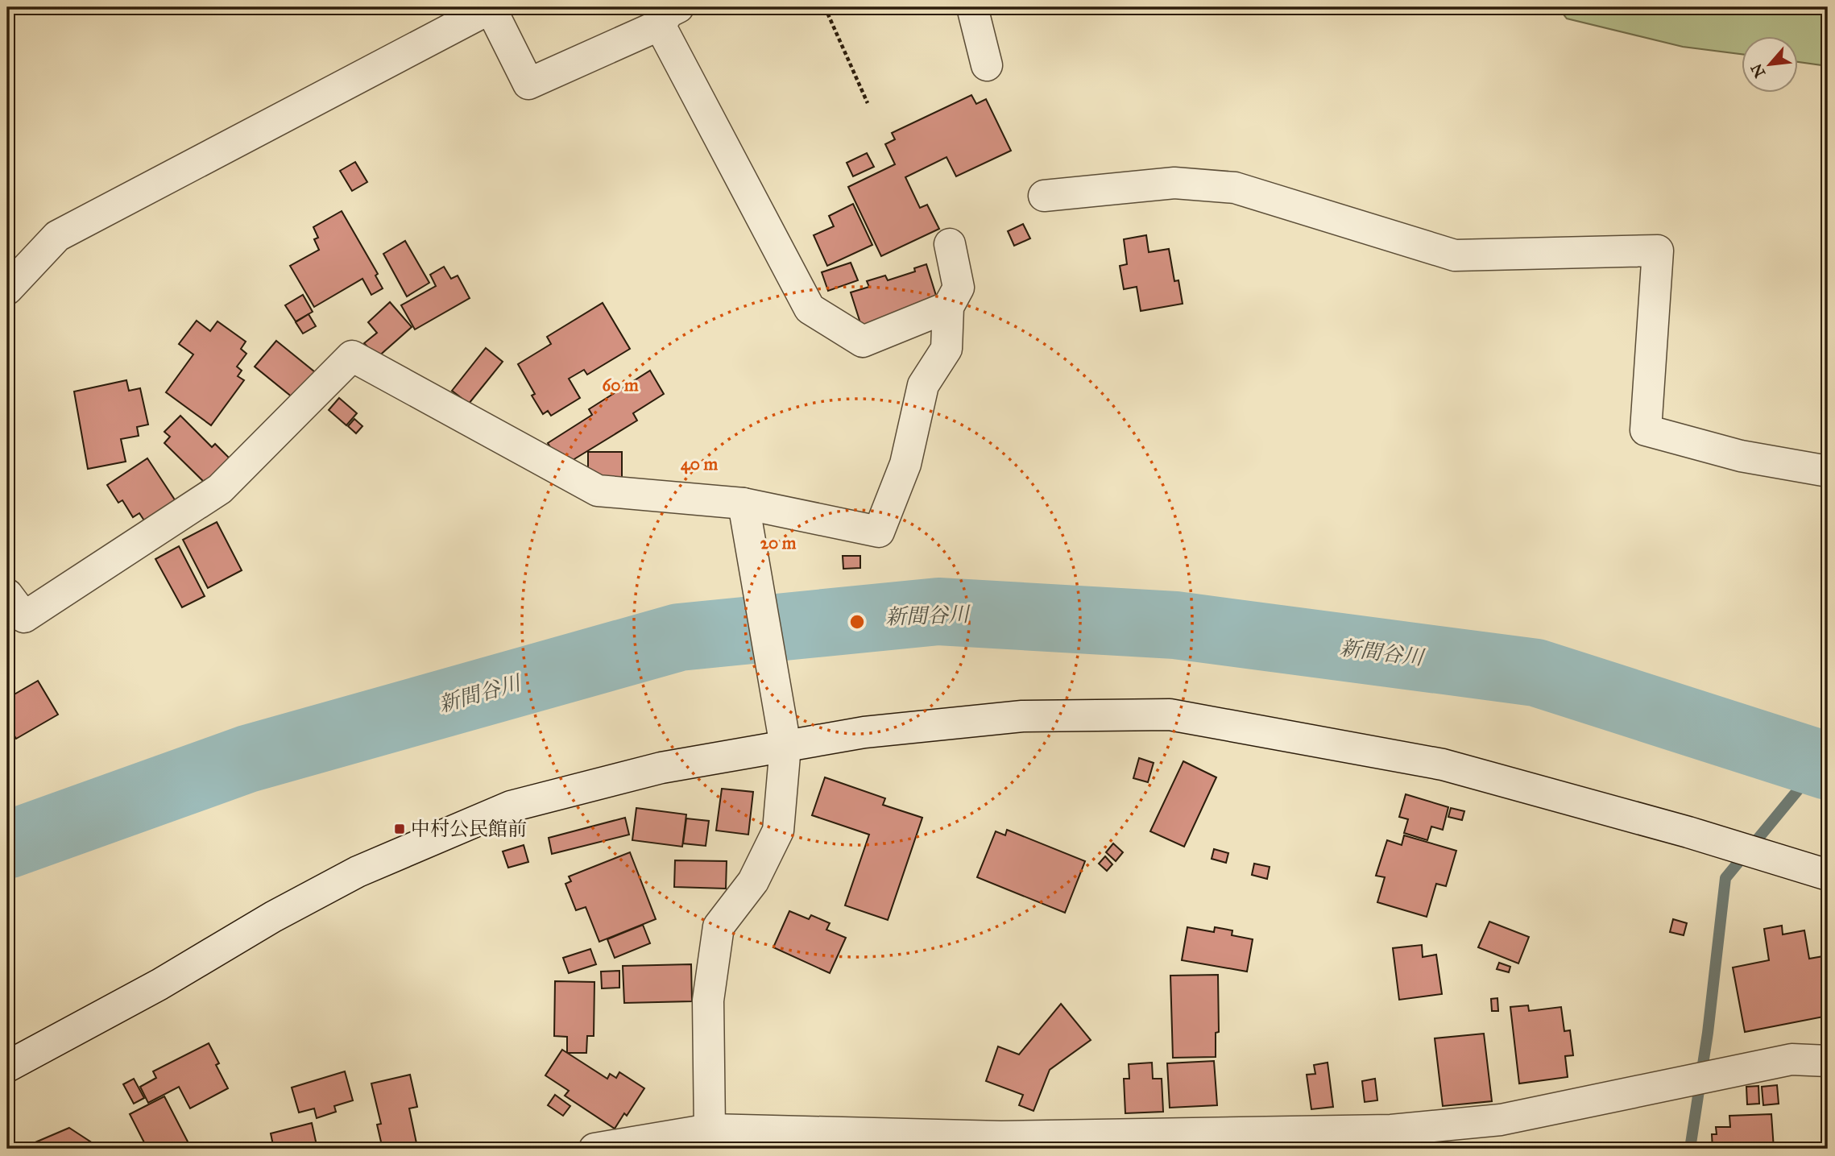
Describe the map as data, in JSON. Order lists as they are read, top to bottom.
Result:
{
  "water": ["新間谷川"],
  "places": {
    "transit": ["中村公民館前"]
  },
  "north": "bottom left",
  "rings": ["60 m", "40 m", "20 m"]
}
